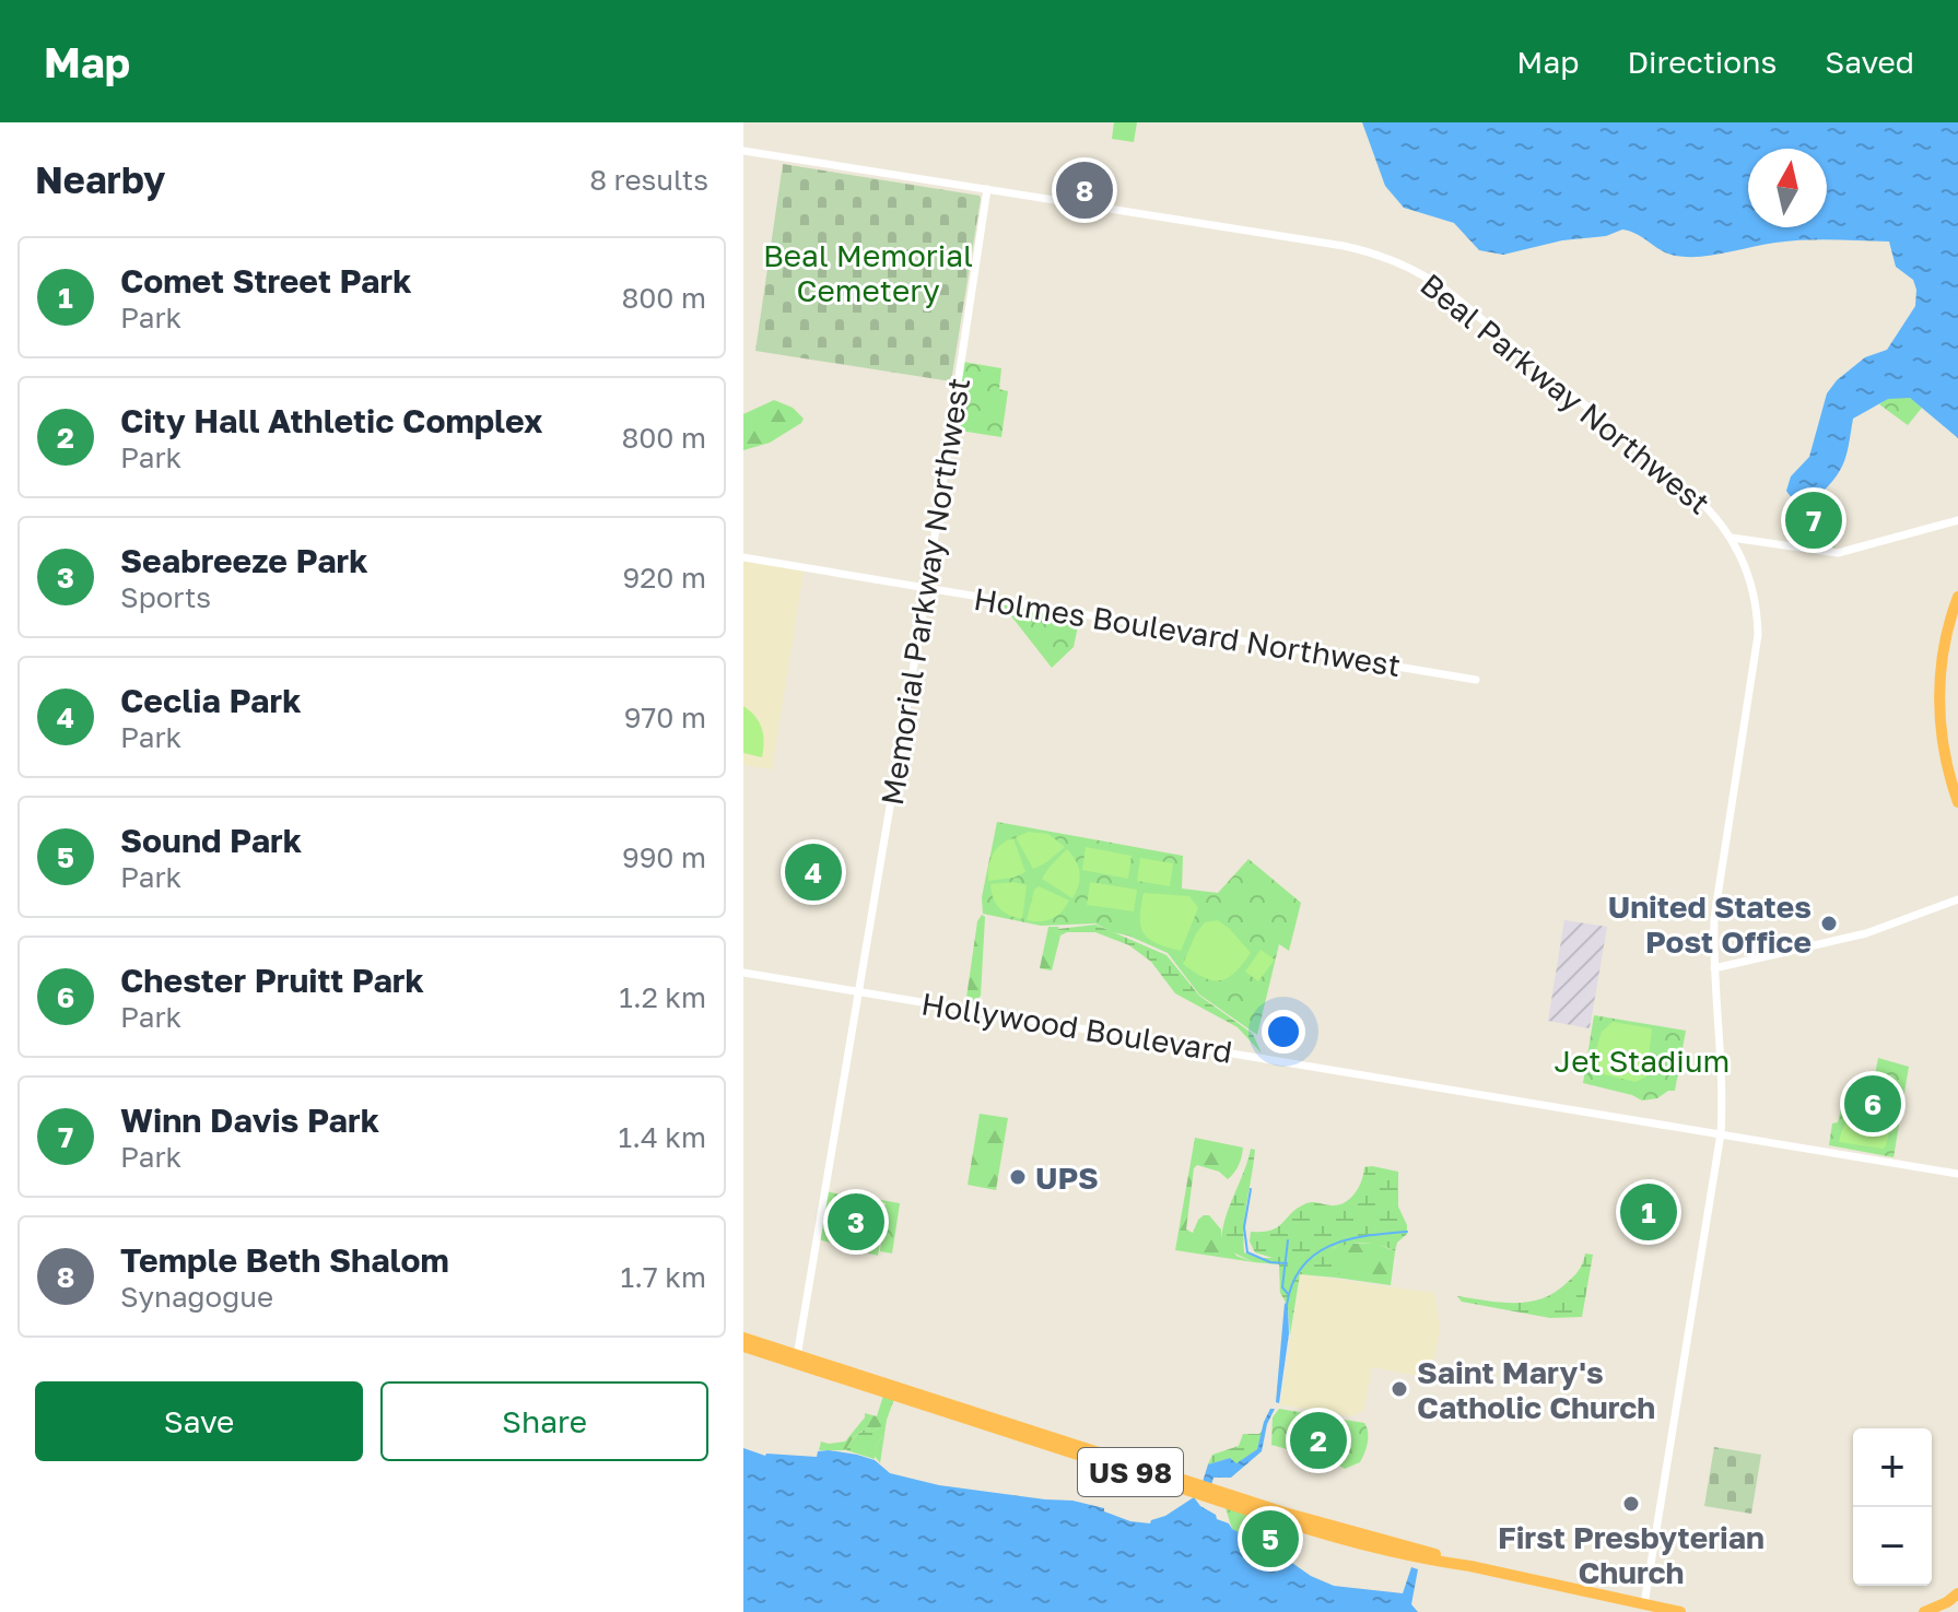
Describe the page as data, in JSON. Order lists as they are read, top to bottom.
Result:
{
  "streets": {
    "highway": ["US 98"],
    "street": [
      "Beal Parkway Northwest",
      "Memorial Parkway Northwest",
      "Holmes Boulevard Northwest",
      "Hollywood Boulevard"
    ]
  },
  "crossings": [
    ["Beal Parkway Northwest", "Memorial Parkway Northwest"],
    ["Beal Parkway Northwest", "Hollywood Boulevard"],
    ["Beal Parkway Northwest", "US 98"],
    ["Memorial Parkway Northwest", "Holmes Boulevard Northwest"],
    ["Memorial Parkway Northwest", "Hollywood Boulevard"],
    ["Memorial Parkway Northwest", "US 98"]
  ],
  "parks": ["Beal Memorial Cemetery", "Jet Stadium"],
  "places": [
    "United States Post Office",
    "UPS",
    "Saint Mary's Catholic Church",
    "First Presbyterian Church"
  ],
  "north": "top",
  "page": {
    "header": "Map",
    "nav": ["Map", "Directions", "Saved"],
    "heading": ["Nearby", "8 results"],
    "pins": [
      "8",
      "7",
      "4",
      "6",
      "1",
      "3",
      "2",
      "5"
    ],
    "list": [
      {
        "mark": "1",
        "name": "Comet Street Park",
        "note": "Park",
        "value": "800 m"
      },
      {
        "mark": "2",
        "name": "City Hall Athletic Complex",
        "note": "Park",
        "value": "800 m"
      },
      {
        "mark": "3",
        "name": "Seabreeze Park",
        "note": "Sports",
        "value": "920 m"
      },
      {
        "mark": "4",
        "name": "Ceclia Park",
        "note": "Park",
        "value": "970 m"
      },
      {
        "mark": "5",
        "name": "Sound Park",
        "note": "Park",
        "value": "990 m"
      },
      {
        "mark": "6",
        "name": "Chester Pruitt Park",
        "note": "Park",
        "value": "1.2 km"
      },
      {
        "mark": "7",
        "name": "Winn Davis Park",
        "note": "Park",
        "value": "1.4 km"
      },
      {
        "mark": "8",
        "name": "Temple Beth Shalom",
        "note": "Synagogue",
        "value": "1.7 km"
      }
    ],
    "buttons": ["Save", "Share"],
    "map_buttons": ["+", "−"]
  }
}
